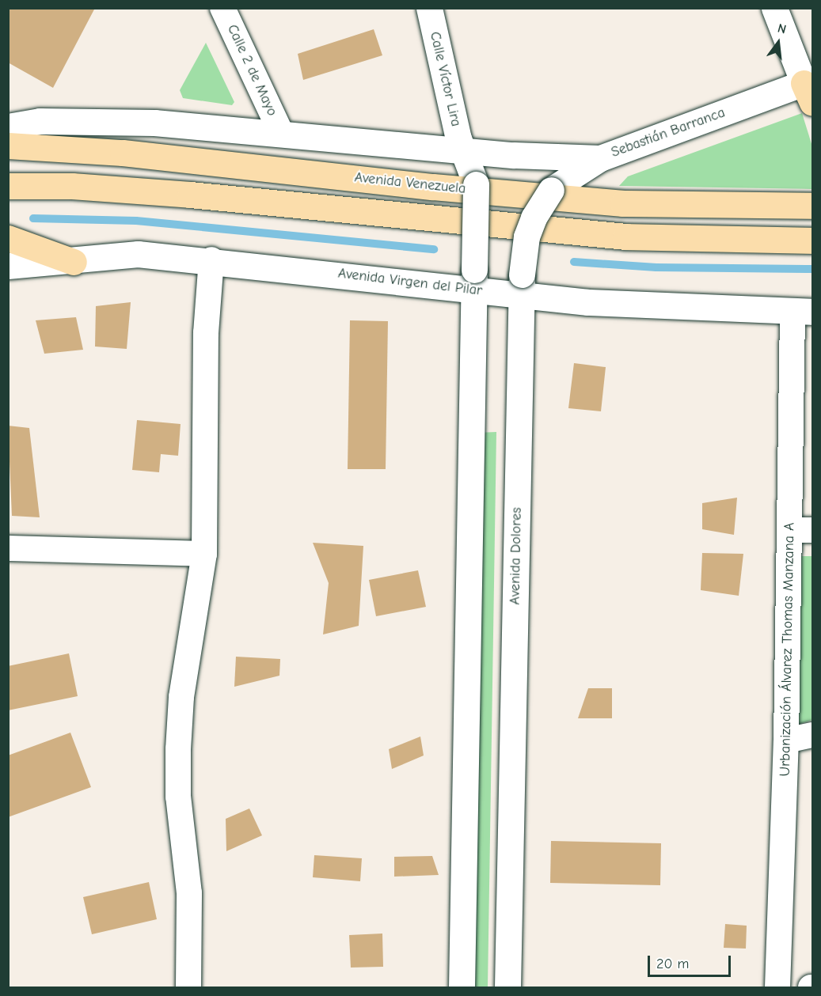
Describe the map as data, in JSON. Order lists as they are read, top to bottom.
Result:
{
  "streets": {
    "main road": [
      "Calle Víctor Lira",
      "Sebastián Barranca",
      "Avenida Venezuela",
      "Avenida Virgen del Pilar",
      "Avenida Dolores"
    ],
    "street": ["Calle 2 de Mayo", "Urbanización Álvarez Thomas Manzana A"]
  },
  "crossings": [
    ["Calle Víctor Lira", "Sebastián Barranca"],
    ["Sebastián Barranca", "Avenida Dolores"],
    ["Avenida Virgen del Pilar", "Avenida Dolores"],
    ["Avenida Virgen del Pilar", "Urbanización Álvarez Thomas Manzana A"]
  ],
  "scale_bar": "20 m",
  "north": "top"
}
